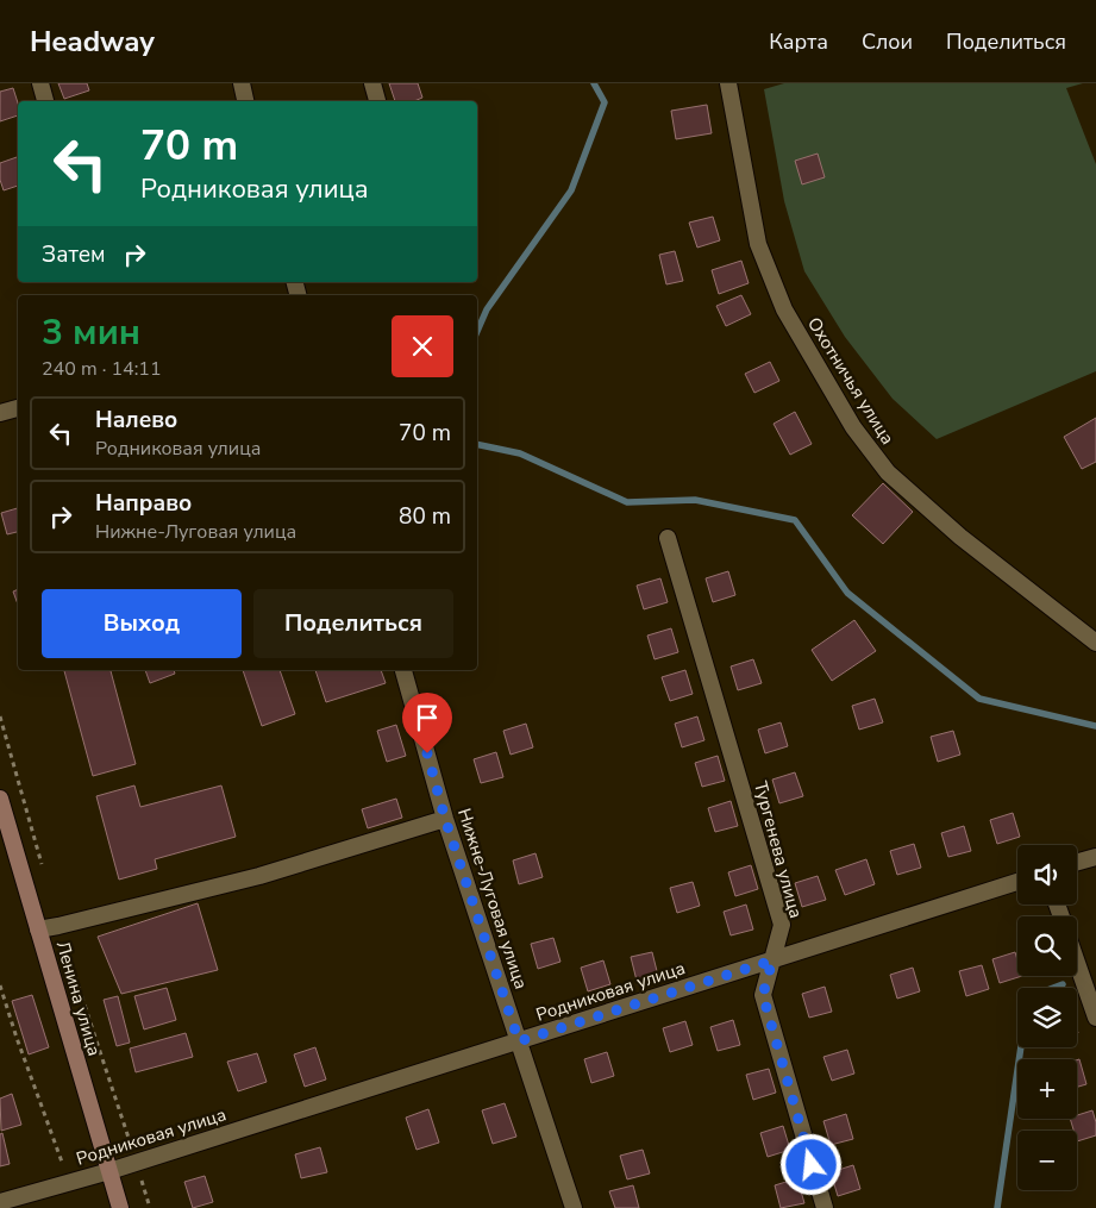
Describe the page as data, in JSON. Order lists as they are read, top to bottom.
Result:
{
  "streets": {
    "main road": ["Ленина улица"],
    "street": [
      "Охотничья улица",
      "Тургенева улица",
      "Нижне-Луговая улица",
      "Родниковая улица"
    ]
  },
  "crossings": [
    ["Тургенева улица", "Родниковая улица"],
    ["Нижне-Луговая улица", "Родниковая улица"],
    ["Родниковая улица", "Ленина улица"]
  ],
  "page": {
    "header": "Headway",
    "nav": ["Карта", "Слои", "Поделиться"],
    "turn": ["70 m", "Родниковая улица"],
    "then": "Затем",
    "heading": ["3 мин", "240 m · 14:11"],
    "list": [
      {
        "name": "Налево",
        "note": "Родниковая улица",
        "value": "70 m"
      },
      {
        "name": "Направо",
        "note": "Нижне-Луговая улица",
        "value": "80 m"
      }
    ],
    "buttons": ["Выход", "Поделиться"],
    "map_buttons": ["+", "−"]
  }
}
